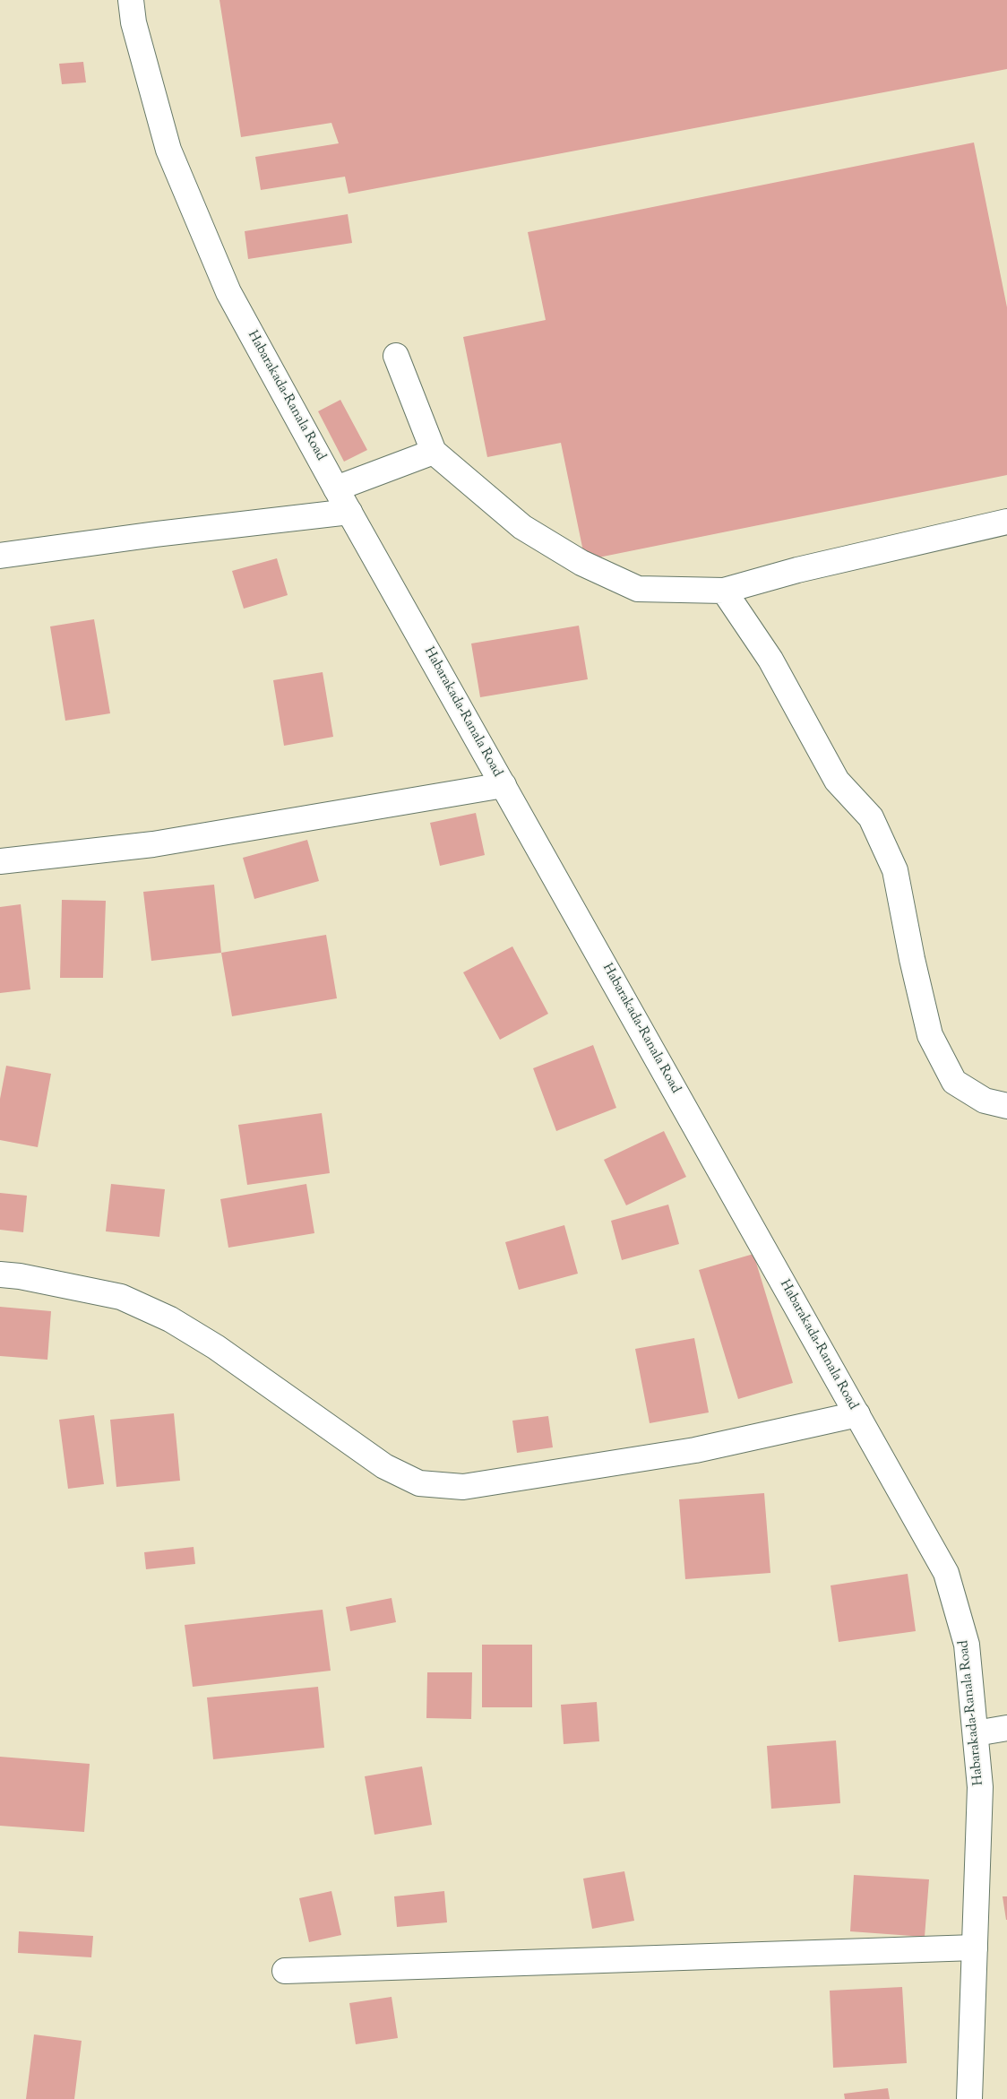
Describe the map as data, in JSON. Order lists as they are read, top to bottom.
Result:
{
  "streets": {
    "street": ["Habarakada-Ranala Road"]
  }
}
